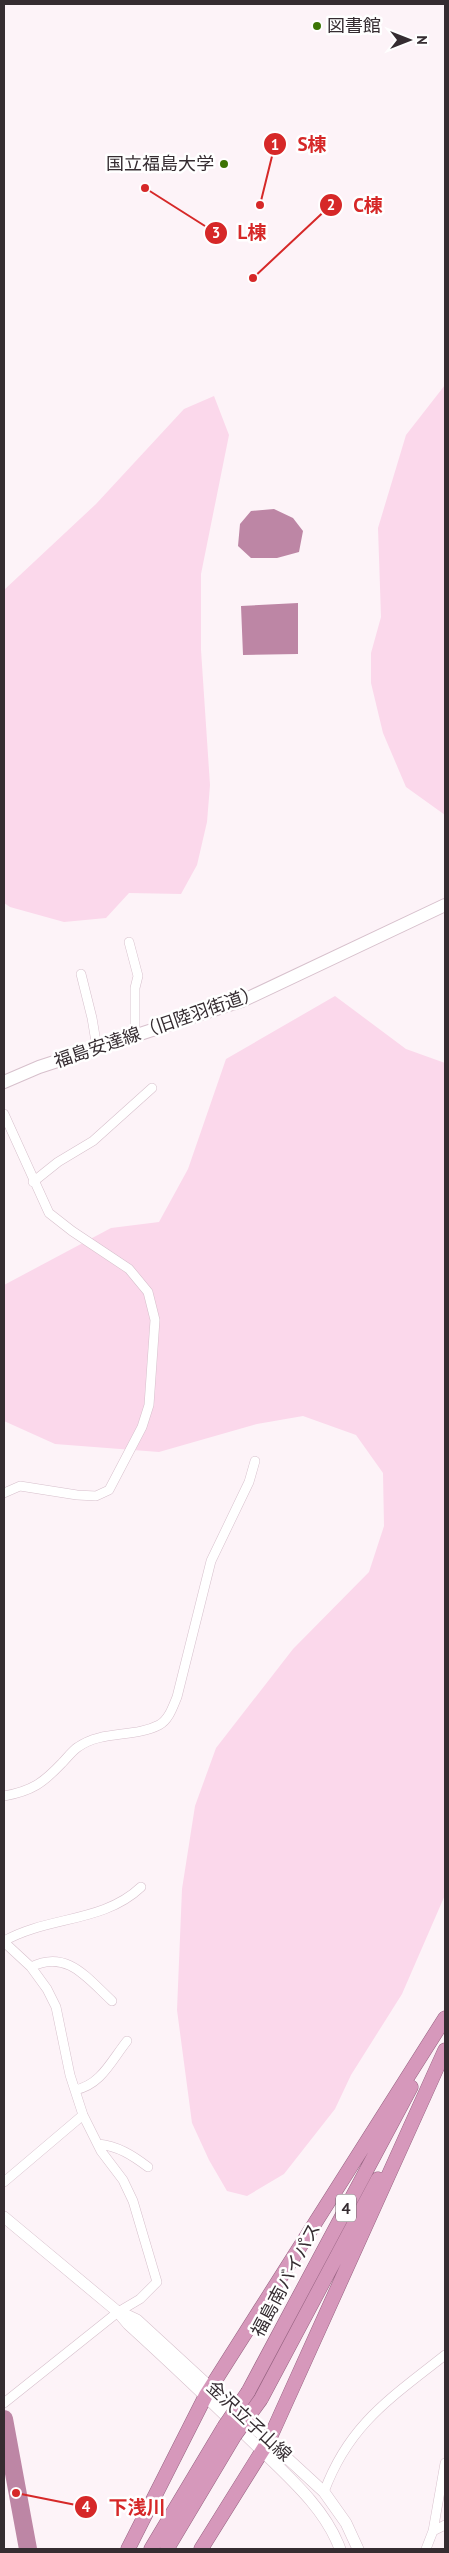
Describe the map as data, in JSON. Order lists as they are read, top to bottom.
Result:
{
  "streets": {
    "highway": ["4", "福島南バイパス"],
    "main road": ["福島安達線（旧陸羽街道）"],
    "street": ["金沢立子山線"]
  },
  "places": [
    "図書館",
    "国立福島大学",
    "L棟",
    "S棟",
    "C棟",
    "下浅川"
  ],
  "north": "right"
}
